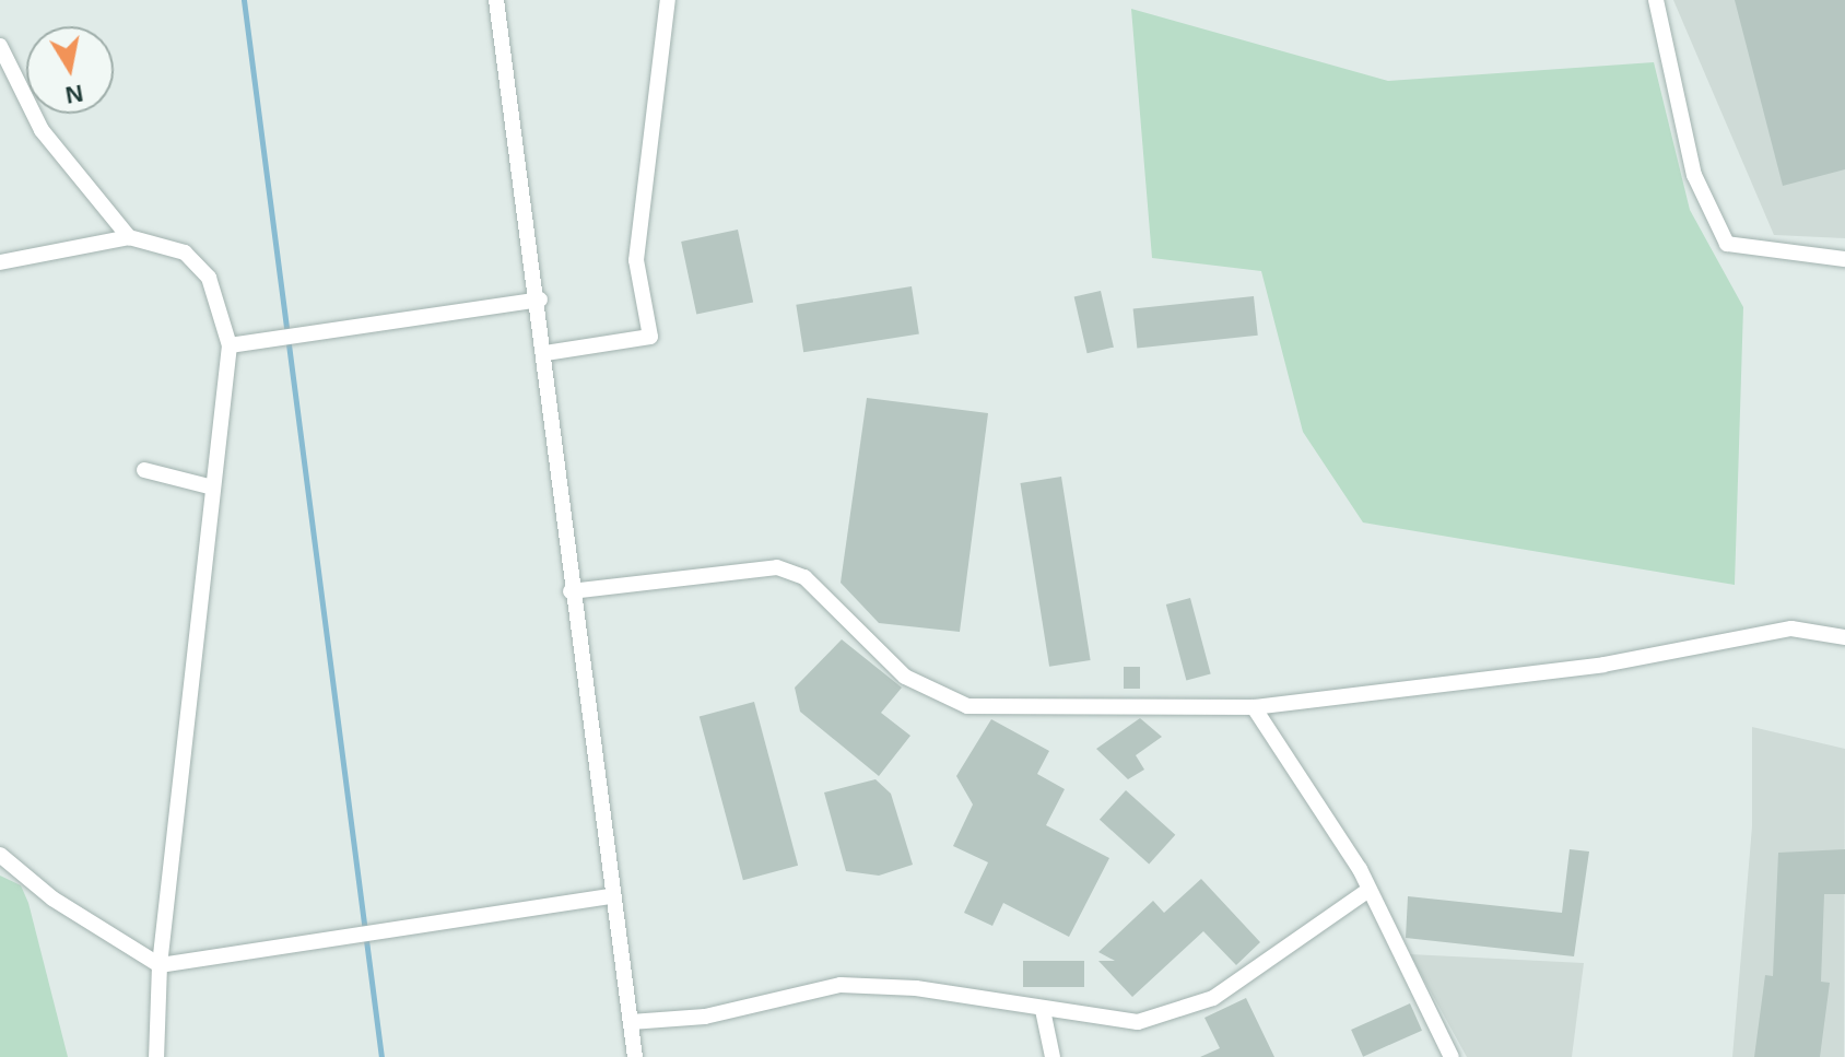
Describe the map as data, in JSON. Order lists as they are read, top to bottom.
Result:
{
  "north": "bottom"
}
